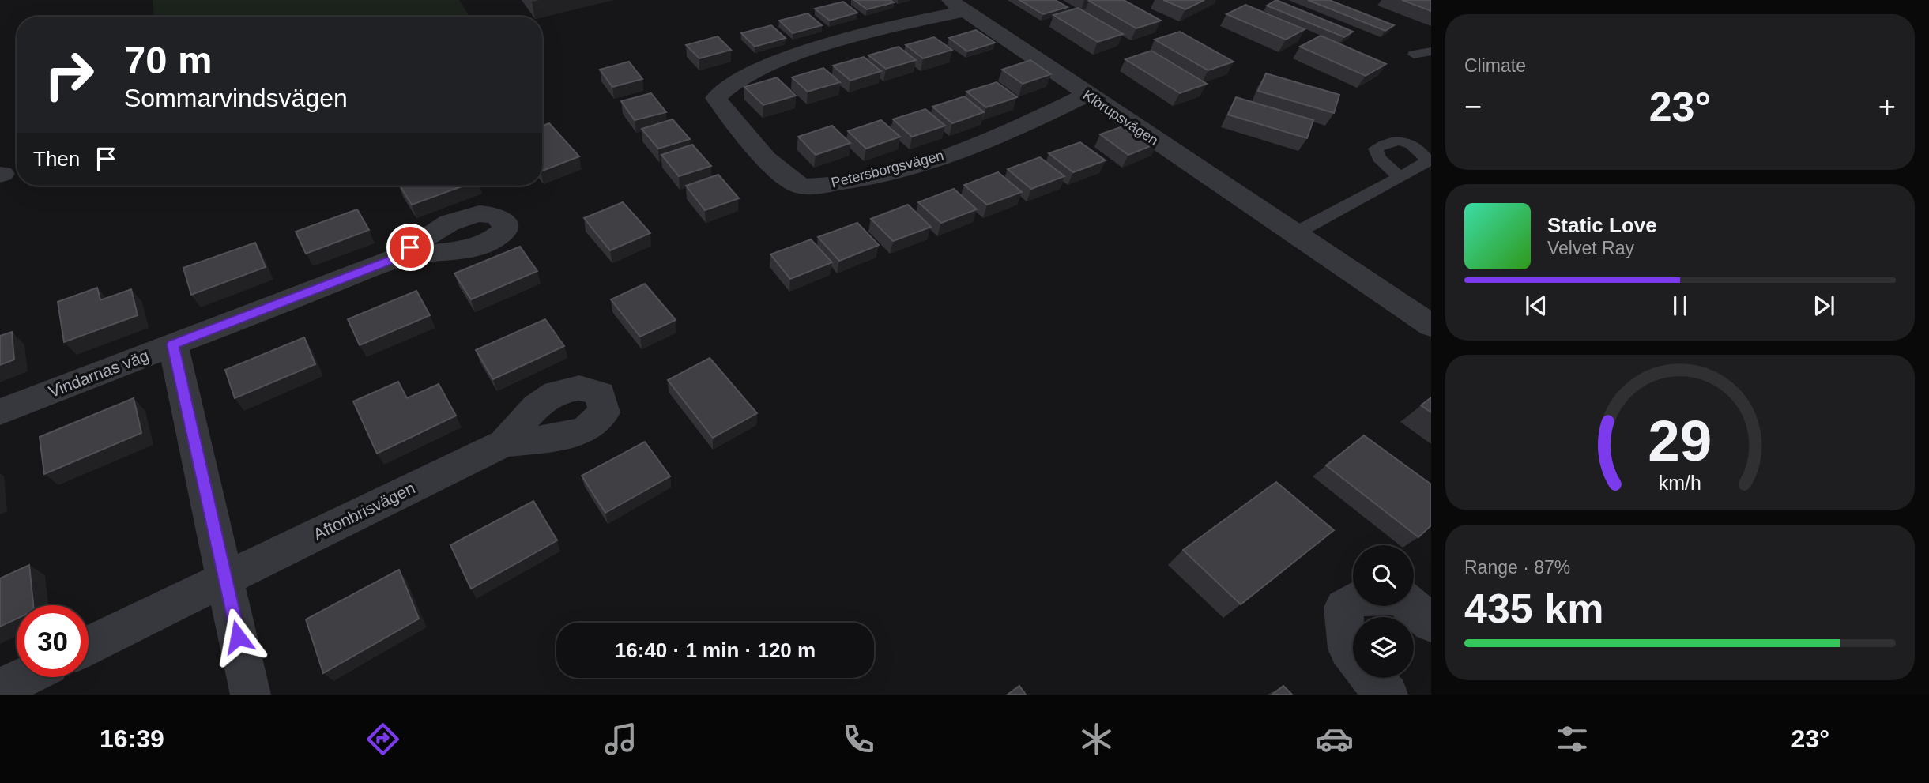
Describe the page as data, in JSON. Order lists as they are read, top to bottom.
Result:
{
  "streets": {
    "street": [
      "Klörupsvägen",
      "Petersborgsvägen",
      "Vindarnas väg",
      "Aftonbrisvägen"
    ]
  },
  "crossings": [
    ["Klörupsvägen", "Petersborgsvägen"],
    ["Vindarnas väg", "Aftonbrisvägen"]
  ],
  "page": {
    "tile": [
      "Climate",
      ["Range · 87%", "435 km"]
    ],
    "turn": ["70 m", "Sommarvindsvägen"],
    "heat": ["−", "23°", "+"],
    "then": "Then",
    "song": ["Static Love", "Velvet Ray"],
    "limit": "30",
    "trip": "16:40 · 1 min · 120 m",
    "tabs": ["16:39", "23°"],
    "gauge": ["29", "km/h"]
  }
}
